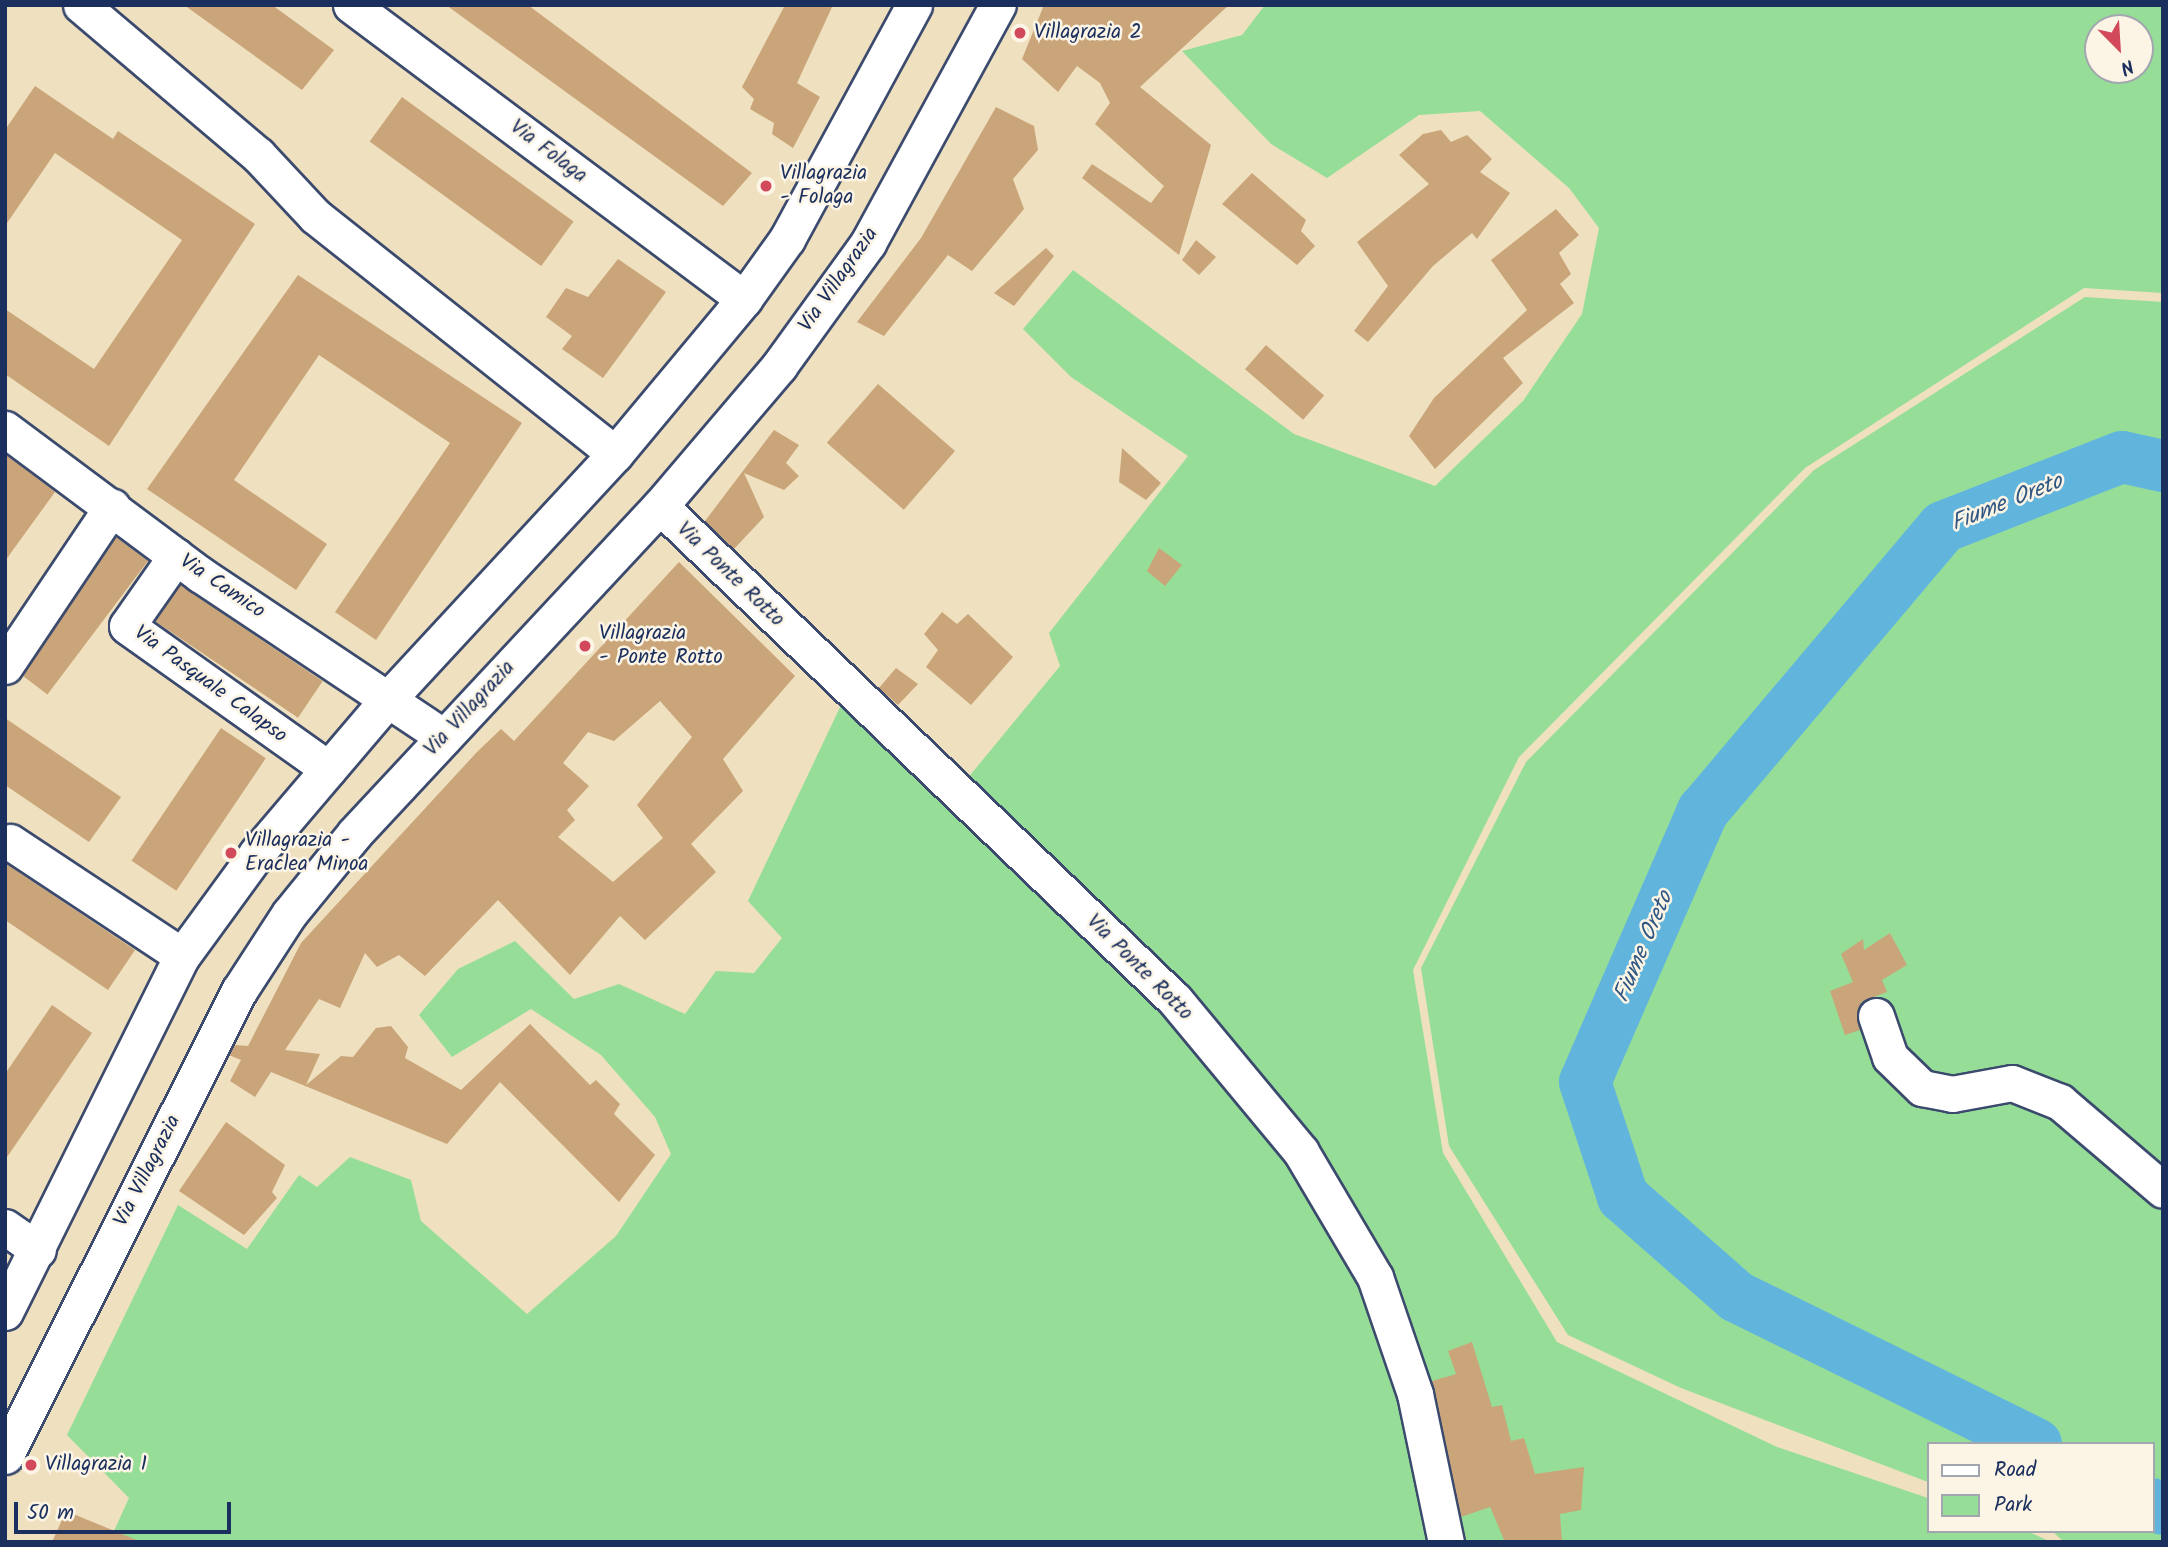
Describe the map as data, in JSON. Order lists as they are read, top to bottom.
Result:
{
  "streets": {
    "street": [
      "Via Folaga",
      "Via Villagrazia",
      "Via Ponte Rotto",
      "Via Camico",
      "Via Pasquale Calapso"
    ]
  },
  "crossings": [
    ["Via Villagrazia", "Via Ponte Rotto"],
    ["Via Villagrazia", "Via Camico"],
    ["Via Camico", "Via Pasquale Calapso"]
  ],
  "water": ["Fiume Oreto"],
  "places": [
    "Villagrazia 2",
    "Villagrazia - Folaga",
    "Villagrazia - Ponte Rotto",
    "Villagrazia - Eraclea Minoa",
    "Villagrazia 1"
  ],
  "legend": ["Road", "Park"],
  "scale_bar": "50 m",
  "north": "bottom right"
}
